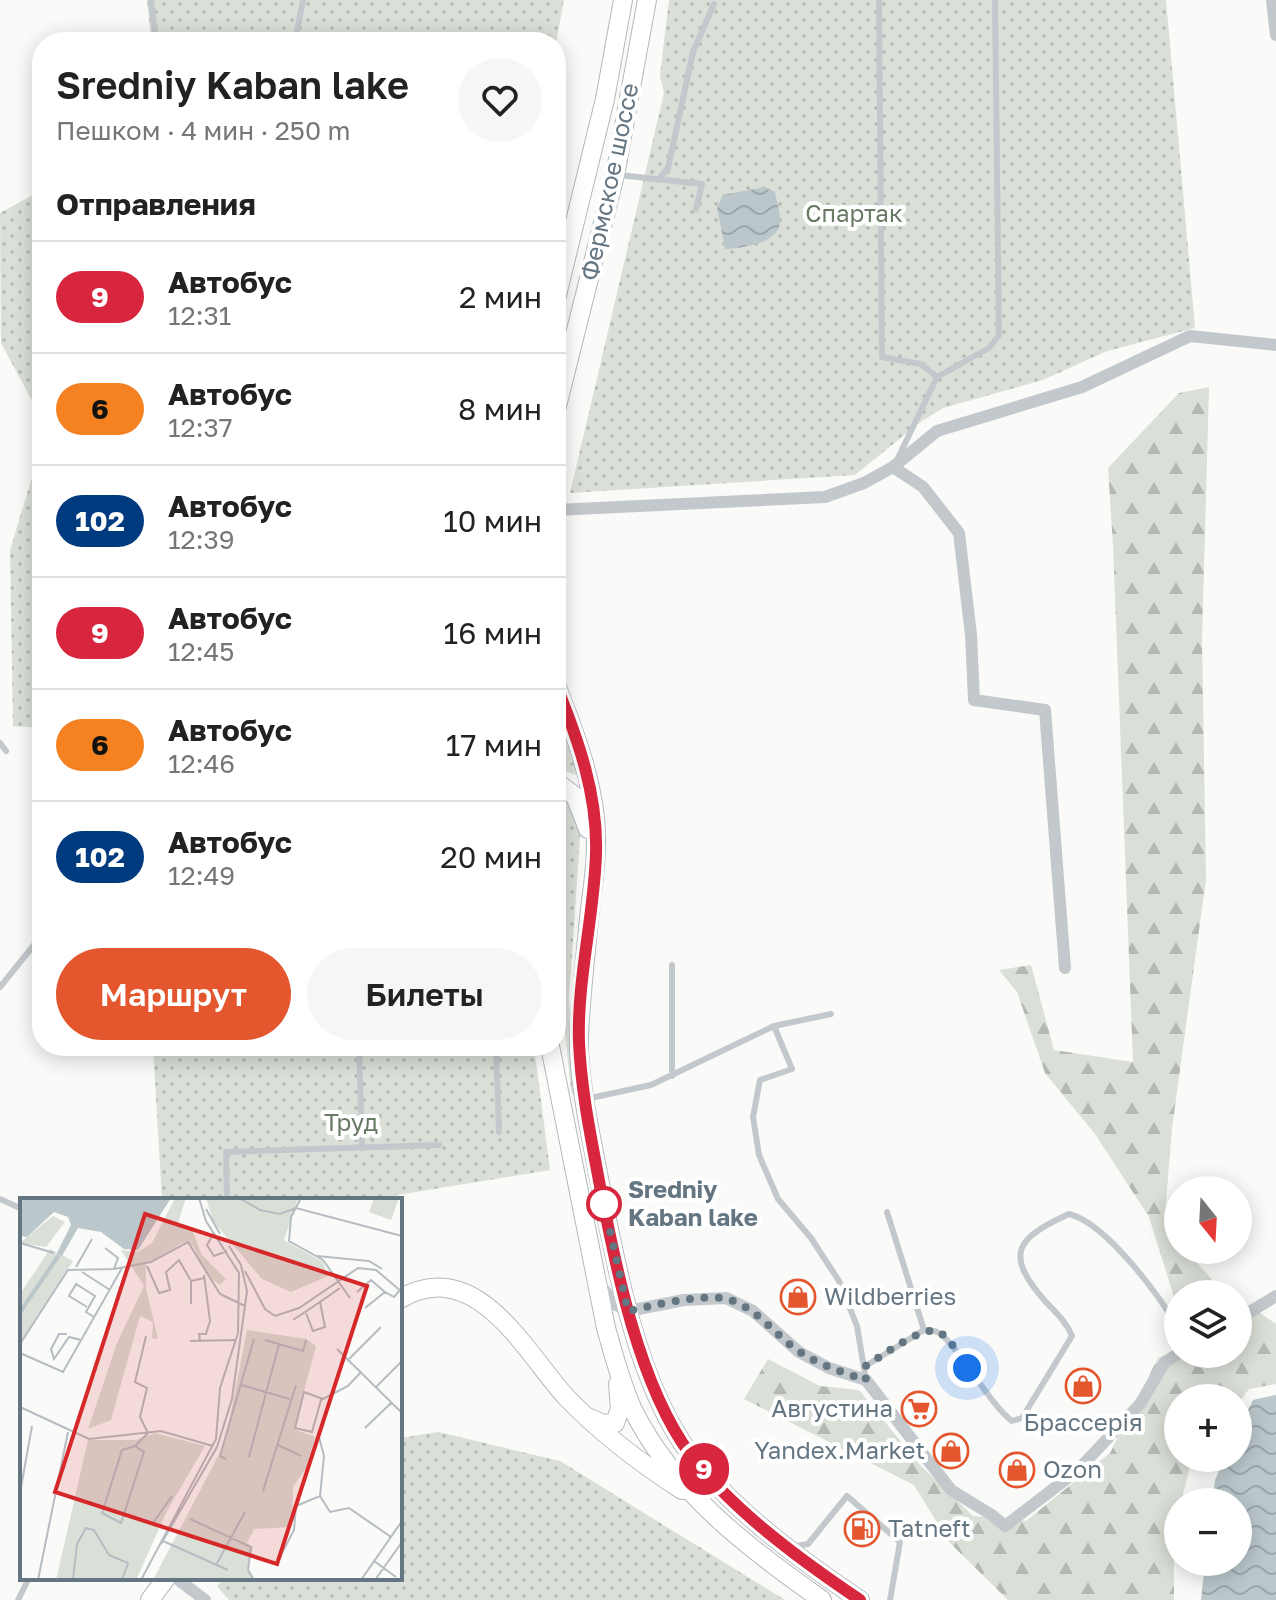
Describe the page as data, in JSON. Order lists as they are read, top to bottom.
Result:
{
  "streets": {
    "main road": ["Фермское шоссе"]
  },
  "parks": ["Спартак", "Труд"],
  "places": {
    "other": ["Sredniy Kaban lake"],
    "shop": [
      "Wildberries",
      "Брассерiя",
      "Yandex.Market",
      "Ozon"
    ],
    "supermarket": ["Августина"],
    "fuel station": ["Tatneft"]
  },
  "lines": ["bus line 9"],
  "north": "bottom",
  "page": {
    "on_map": "9",
    "heading": [
      ["Sredniy Kaban lake", "Пешком · 4 мин · 250 m"],
      "Отправления"
    ],
    "list": [
      {
        "mark": "9",
        "name": "Автобус",
        "note": "12:31",
        "value": "2 мин"
      },
      {
        "mark": "6",
        "name": "Автобус",
        "note": "12:37",
        "value": "8 мин"
      },
      {
        "mark": "102",
        "name": "Автобус",
        "note": "12:39",
        "value": "10 мин"
      },
      {
        "mark": "9",
        "name": "Автобус",
        "note": "12:45",
        "value": "16 мин"
      },
      {
        "mark": "6",
        "name": "Автобус",
        "note": "12:46",
        "value": "17 мин"
      },
      {
        "mark": "102",
        "name": "Автобус",
        "note": "12:49",
        "value": "20 мин"
      }
    ],
    "buttons": ["Маршрут", "Билеты"],
    "map_buttons": ["+", "−"]
  }
}
